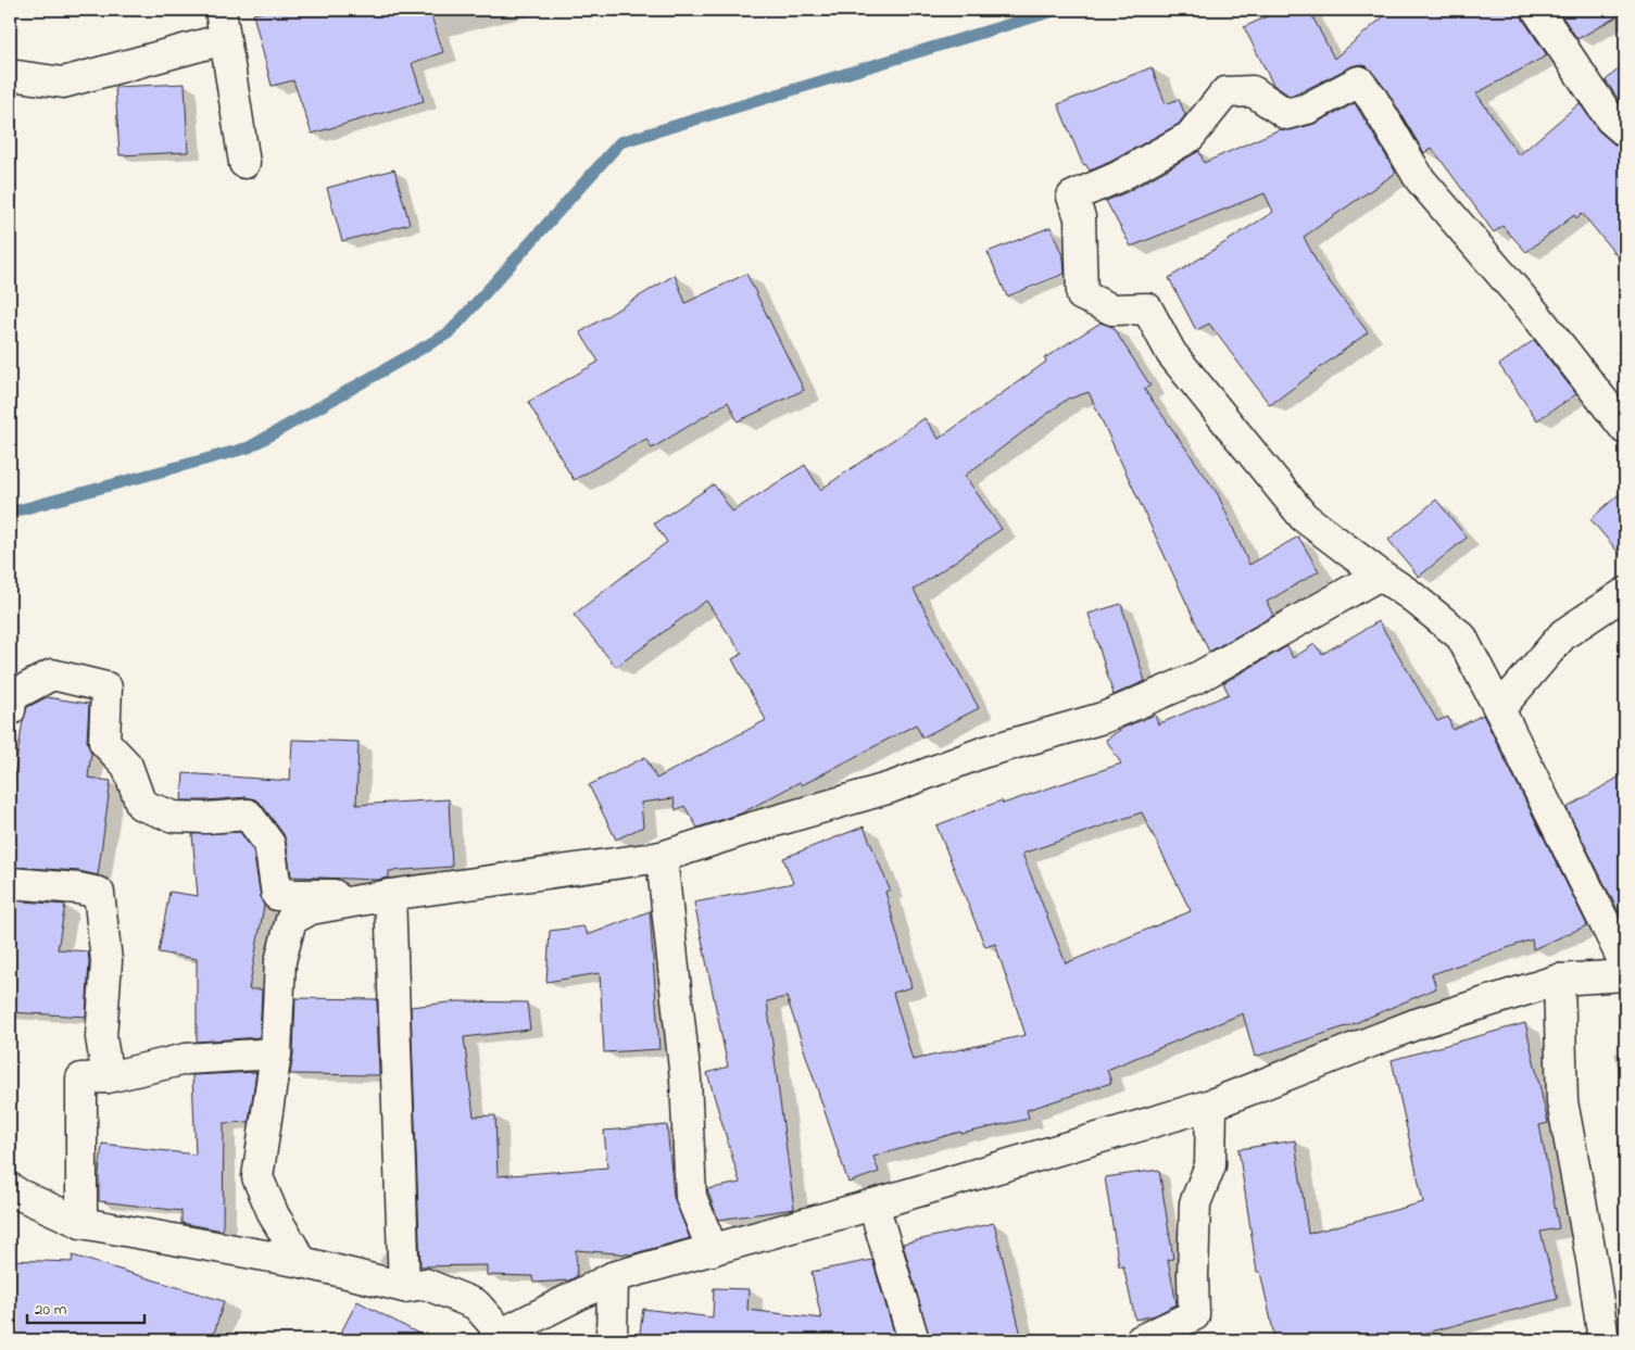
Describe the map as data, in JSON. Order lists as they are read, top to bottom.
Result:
{
  "scale_bar": "20 m"
}
